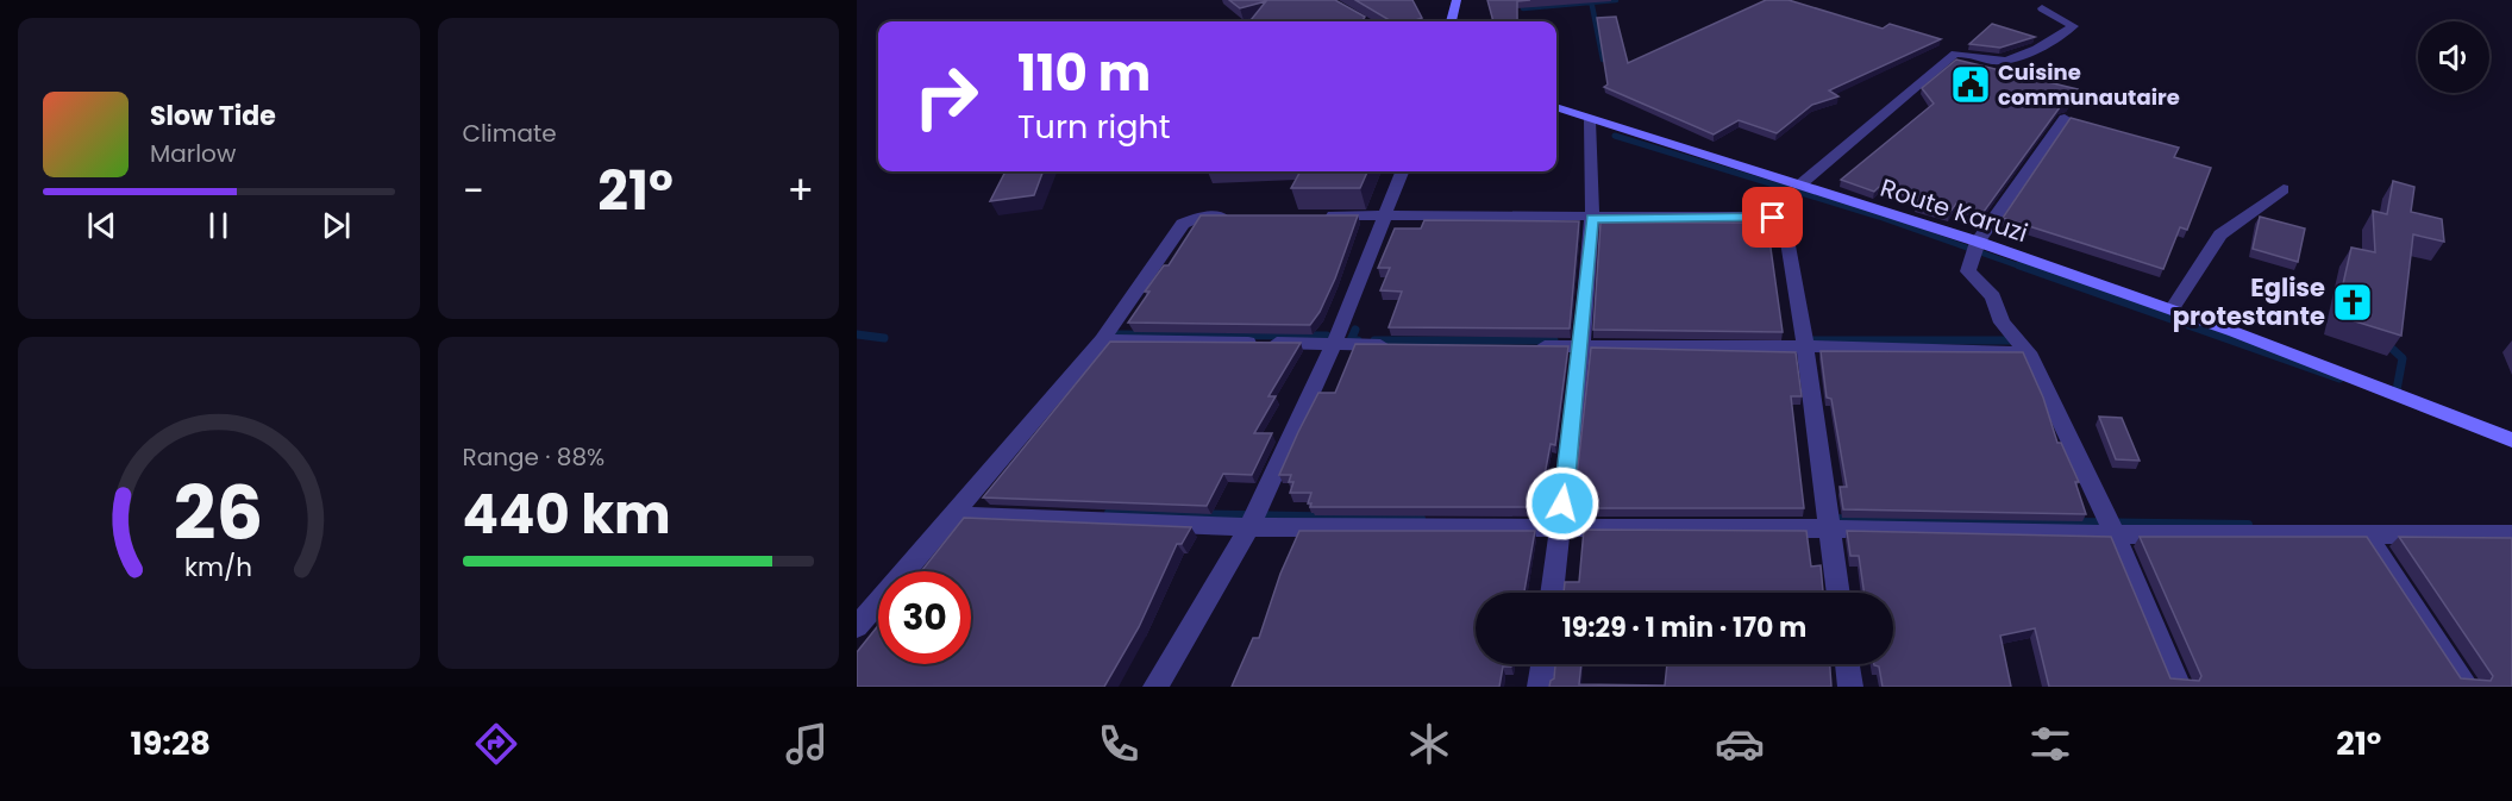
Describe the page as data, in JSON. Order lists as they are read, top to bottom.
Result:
{
  "streets": {
    "street": ["Route Karuzi"]
  },
  "places": {
    "public building": ["Cuisine communautaire"],
    "church": ["Eglise protestante"]
  },
  "page": {
    "tile": [
      "Climate",
      ["Range · 88%", "440 km"]
    ],
    "turn": ["110 m", "Turn right"],
    "song": ["Slow Tide", "Marlow"],
    "heat": ["−", "21°", "+"],
    "limit": "30",
    "trip": "19:29 · 1 min · 170 m",
    "tabs": ["19:28", "21°"],
    "gauge": ["26", "km/h"]
  }
}
